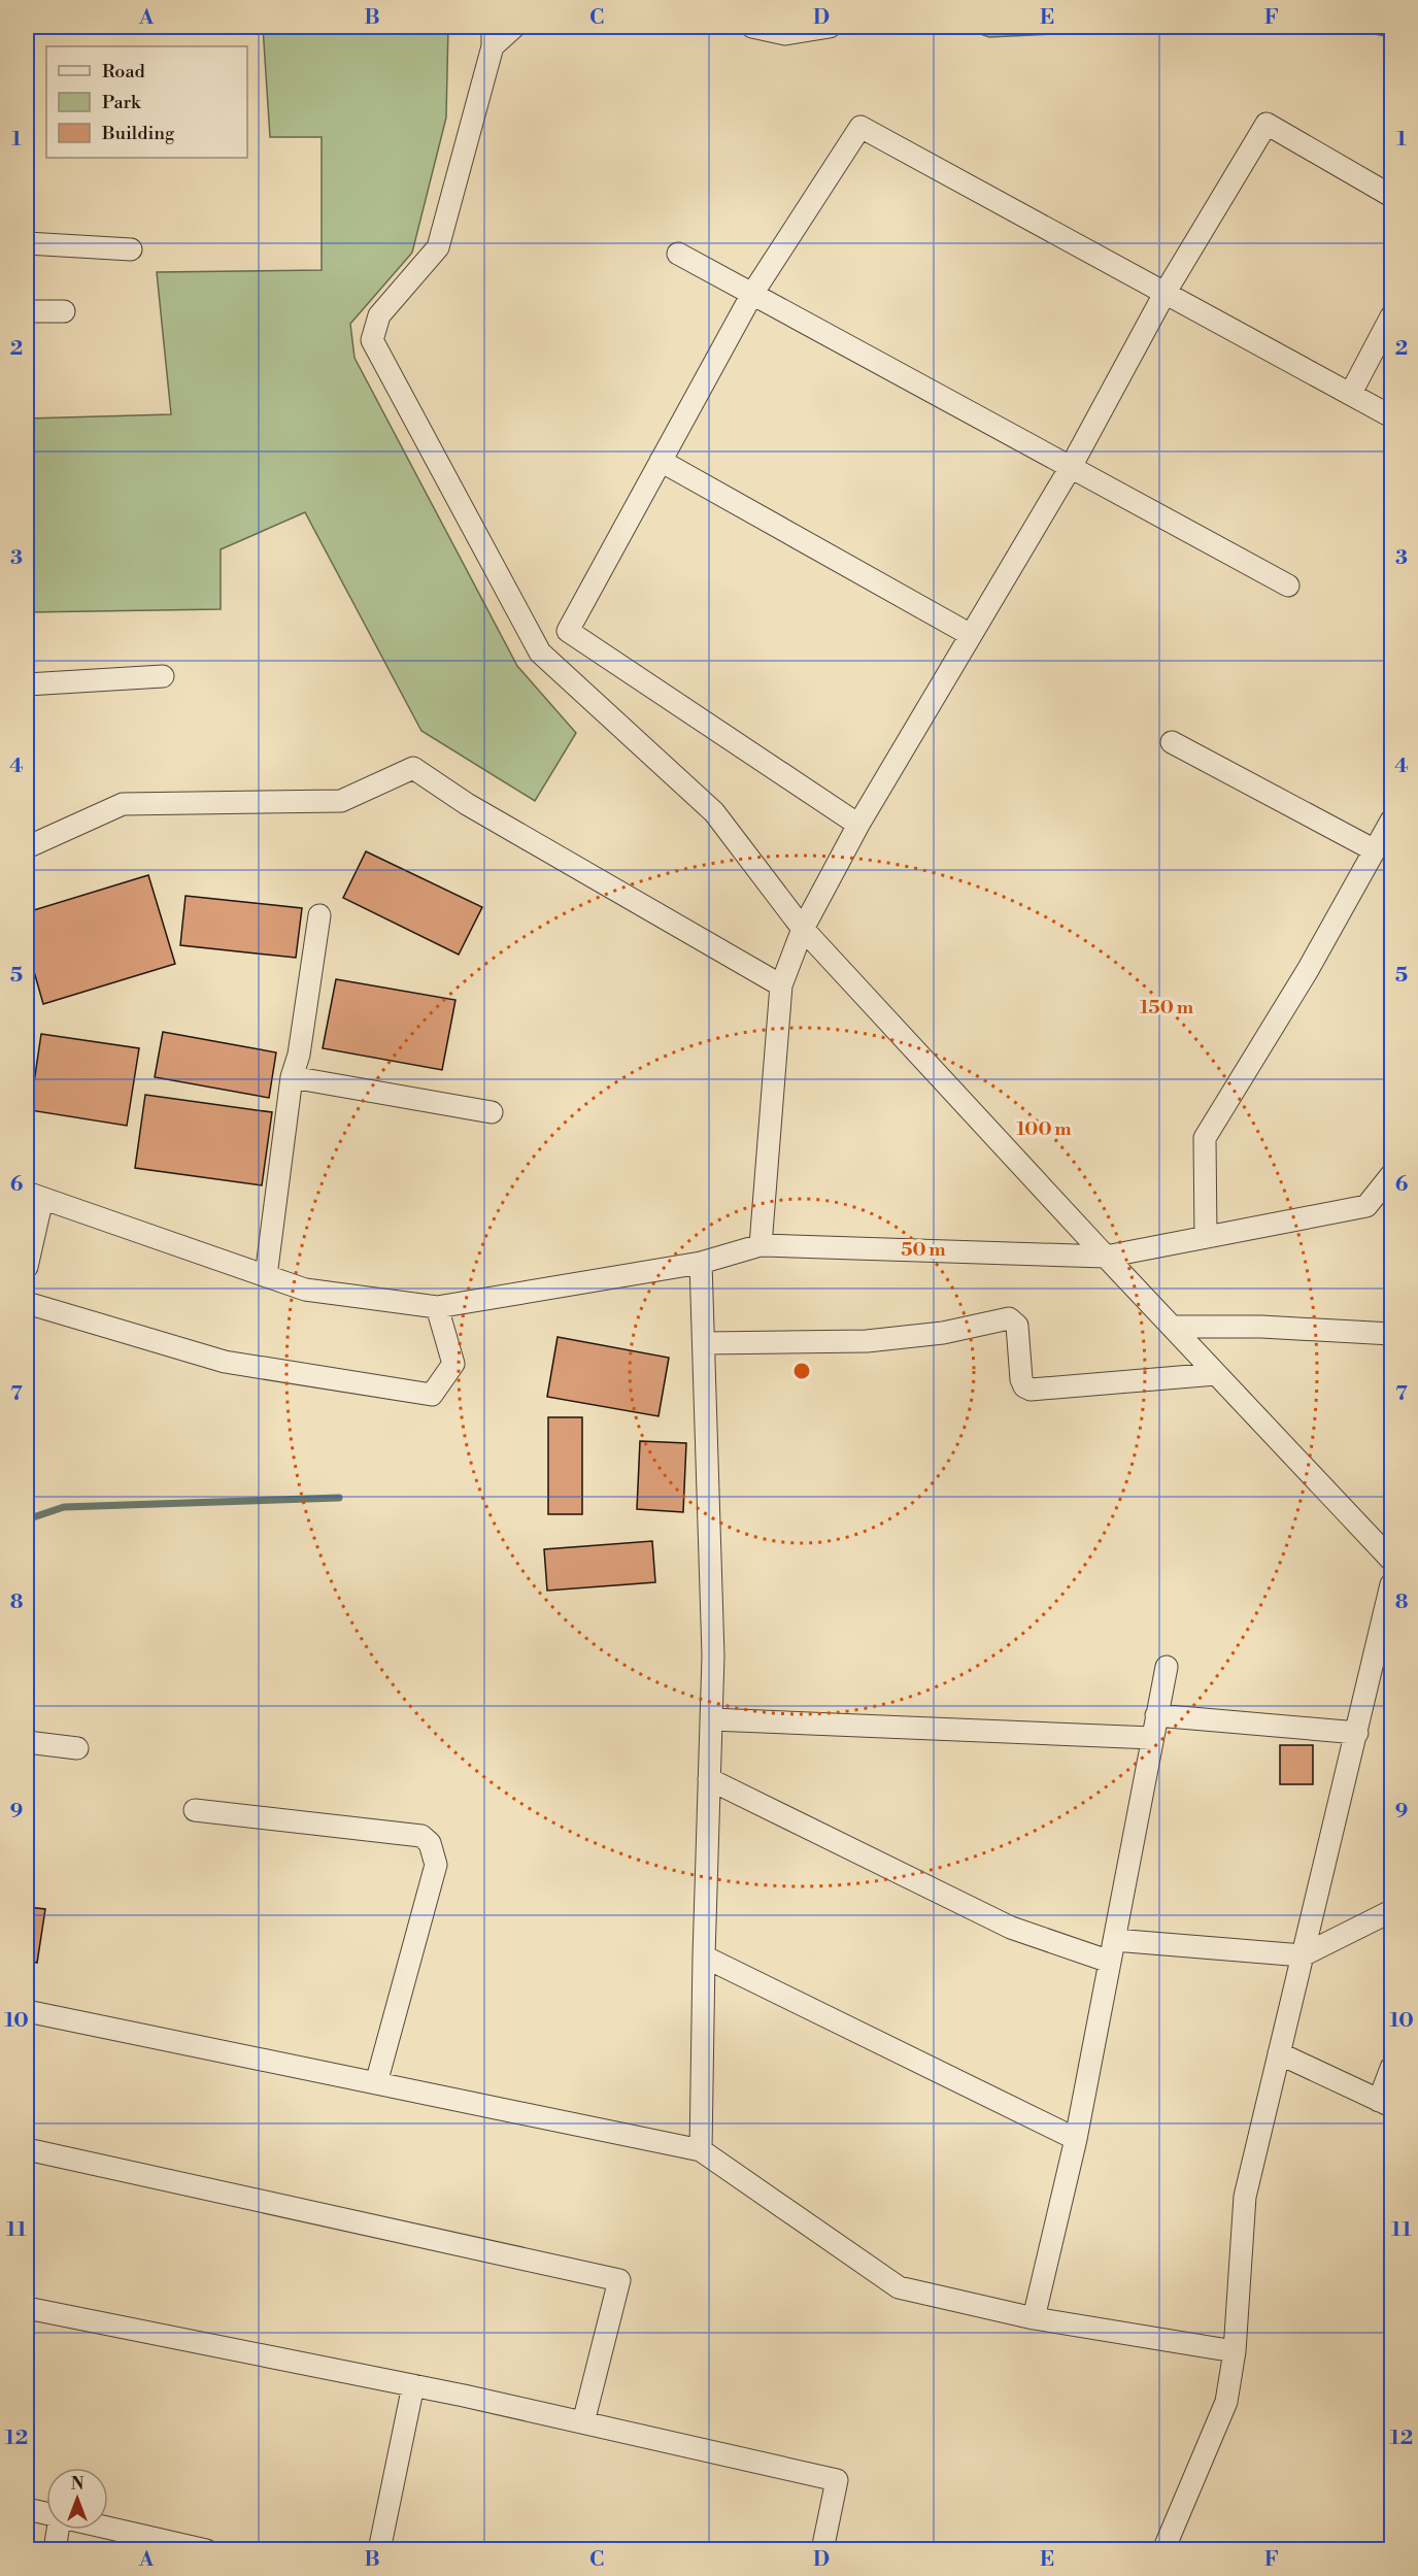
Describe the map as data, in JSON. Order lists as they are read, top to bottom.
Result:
{
  "legend": ["Road", "Park", "Building"],
  "north": "top",
  "grid": {
    "columns": [
      "A",
      "B",
      "C",
      "D",
      "E",
      "F"
    ],
    "rows": [
      "1",
      "2",
      "3",
      "4",
      "5",
      "6",
      "7",
      "8",
      "9",
      "10",
      "11",
      "12"
    ]
  },
  "rings": ["150 m", "100 m", "50 m"]
}
